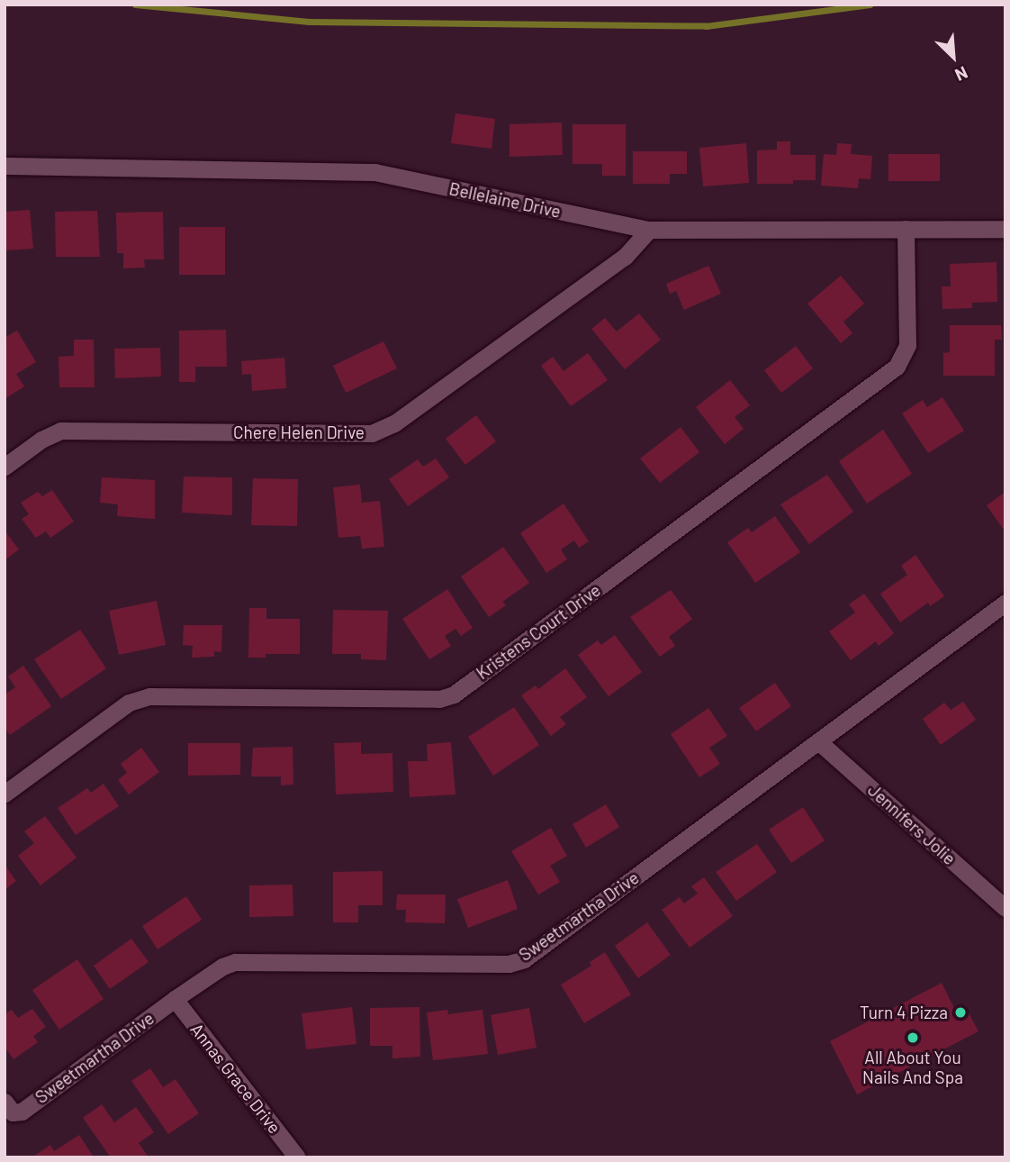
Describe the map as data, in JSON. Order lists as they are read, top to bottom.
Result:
{
  "streets": {
    "street": [
      "Bellelaine Drive",
      "Chere Helen Drive",
      "Kristens Court Drive",
      "Jennifers Jolie",
      "Sweetmartha Drive",
      "Annas Grace Drive"
    ]
  },
  "crossings": [
    ["Bellelaine Drive", "Chere Helen Drive"],
    ["Bellelaine Drive", "Kristens Court Drive"],
    ["Jennifers Jolie", "Sweetmartha Drive"],
    ["Sweetmartha Drive", "Annas Grace Drive"]
  ],
  "places": ["Turn 4 Pizza", "All About You Nails And Spa"],
  "north": "bottom right"
}
